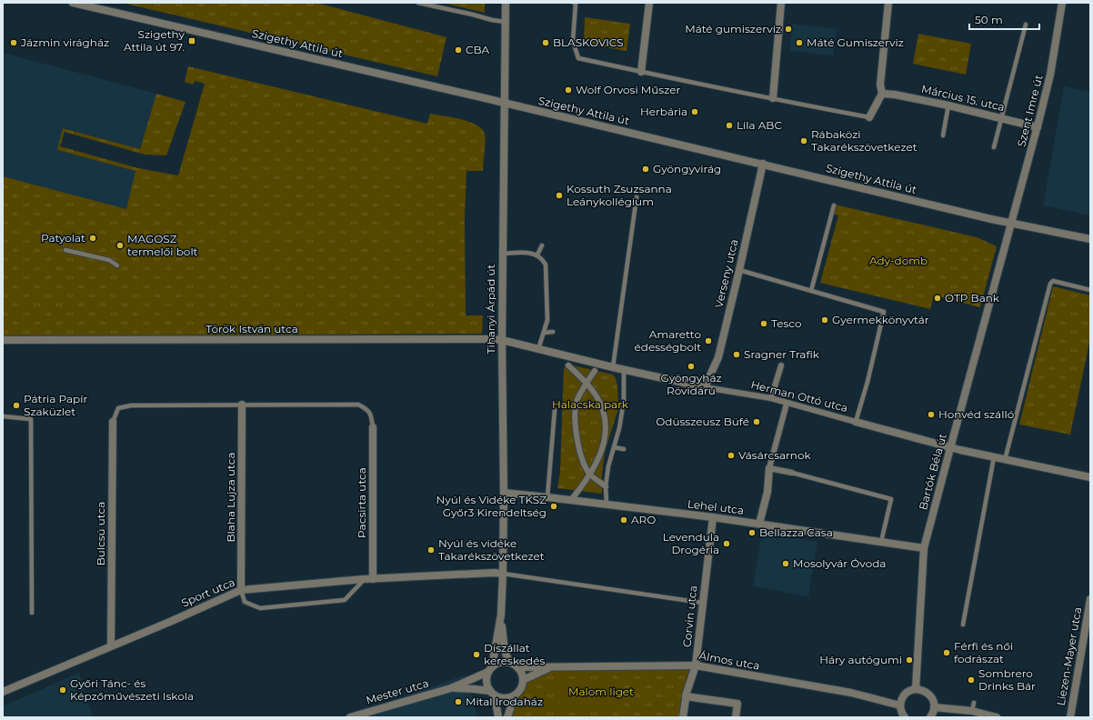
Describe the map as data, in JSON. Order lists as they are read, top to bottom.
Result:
{
  "streets": {
    "street": [
      "Szigethy Attila út",
      "Március 15. utca",
      "Szent Imre út",
      "Verseny utca",
      "Tihanyi Árpád út",
      "Török István utca",
      "Herman Ottó utca",
      "Bartók Béla út",
      "Blaha Lujza utca",
      "Pacsirta utca",
      "Lehel utca",
      "Bulcsú utca",
      "Sport utca",
      "Corvin utca",
      "Liezen-Mayer utca",
      "Álmos utca",
      "Mester utca"
    ]
  },
  "crossings": [
    ["Szigethy Attila út", "Szent Imre út"],
    ["Szigethy Attila út", "Verseny utca"],
    ["Szigethy Attila út", "Tihanyi Árpád út"],
    ["Szigethy Attila út", "Bartók Béla út"],
    ["Március 15. utca", "Szent Imre út"],
    ["Szent Imre út", "Bartók Béla út"],
    ["Verseny utca", "Herman Ottó utca"],
    ["Tihanyi Árpád út", "Török István utca"],
    ["Tihanyi Árpád út", "Herman Ottó utca"],
    ["Tihanyi Árpád út", "Lehel utca"],
    ["Tihanyi Árpád út", "Sport utca"],
    ["Tihanyi Árpád út", "Álmos utca"],
    ["Tihanyi Árpád út", "Mester utca"],
    ["Török István utca", "Herman Ottó utca"],
    ["Herman Ottó utca", "Bartók Béla út"],
    ["Bartók Béla út", "Lehel utca"],
    ["Blaha Lujza utca", "Sport utca"],
    ["Pacsirta utca", "Sport utca"],
    ["Lehel utca", "Corvin utca"],
    ["Bulcsú utca", "Sport utca"],
    ["Corvin utca", "Álmos utca"],
    ["Álmos utca", "Mester utca"]
  ],
  "parks": ["Ady-domb", "Halacska park", "Malom liget"],
  "places": {
    "other": [
      "Máté gumiszerviz",
      "Jázmin virágház",
      "BLASKOVICS",
      "Máté Gumiszerviz",
      "CBA",
      "Wolf Orvosi Műszer",
      "Herbária",
      "Lila ABC",
      "Rábaközi Takarékszövetkezet",
      "Gyöngyvirág",
      "Kossuth Zsuzsanna Leánykollégium",
      "Patyolat",
      "MAGOSZ termelői bolt",
      "OTP Bank",
      "Gyermekkönyvtár",
      "Tesco",
      "Amaretto édességbolt",
      "Sragner Trafik",
      "Gyöngyház Rövidáru",
      "Pátria Papír Szaküzlet",
      "Honvéd szálló",
      "Odüsszeusz Büfé",
      "Vásárcsarnok",
      "Nyúl és Vidéke TKSZ Győr3 Kirendeltség",
      "ARO",
      "Bellazza Casa",
      "Levendula Drogéria",
      "Nyúl és vidéke Takarékszövetkezet",
      "Mosolyvár Óvoda",
      "Férfi és női fodrászat",
      "Díszállat kereskedés",
      "Háry autógumi",
      "Sombrero Drinks Bár",
      "Győri Tánc- és Képzőművészeti Iskola",
      "Mital Irodaház"
    ],
    "transit": ["Szigethy Attila út 97."]
  },
  "scale_bar": "50 m"
}
